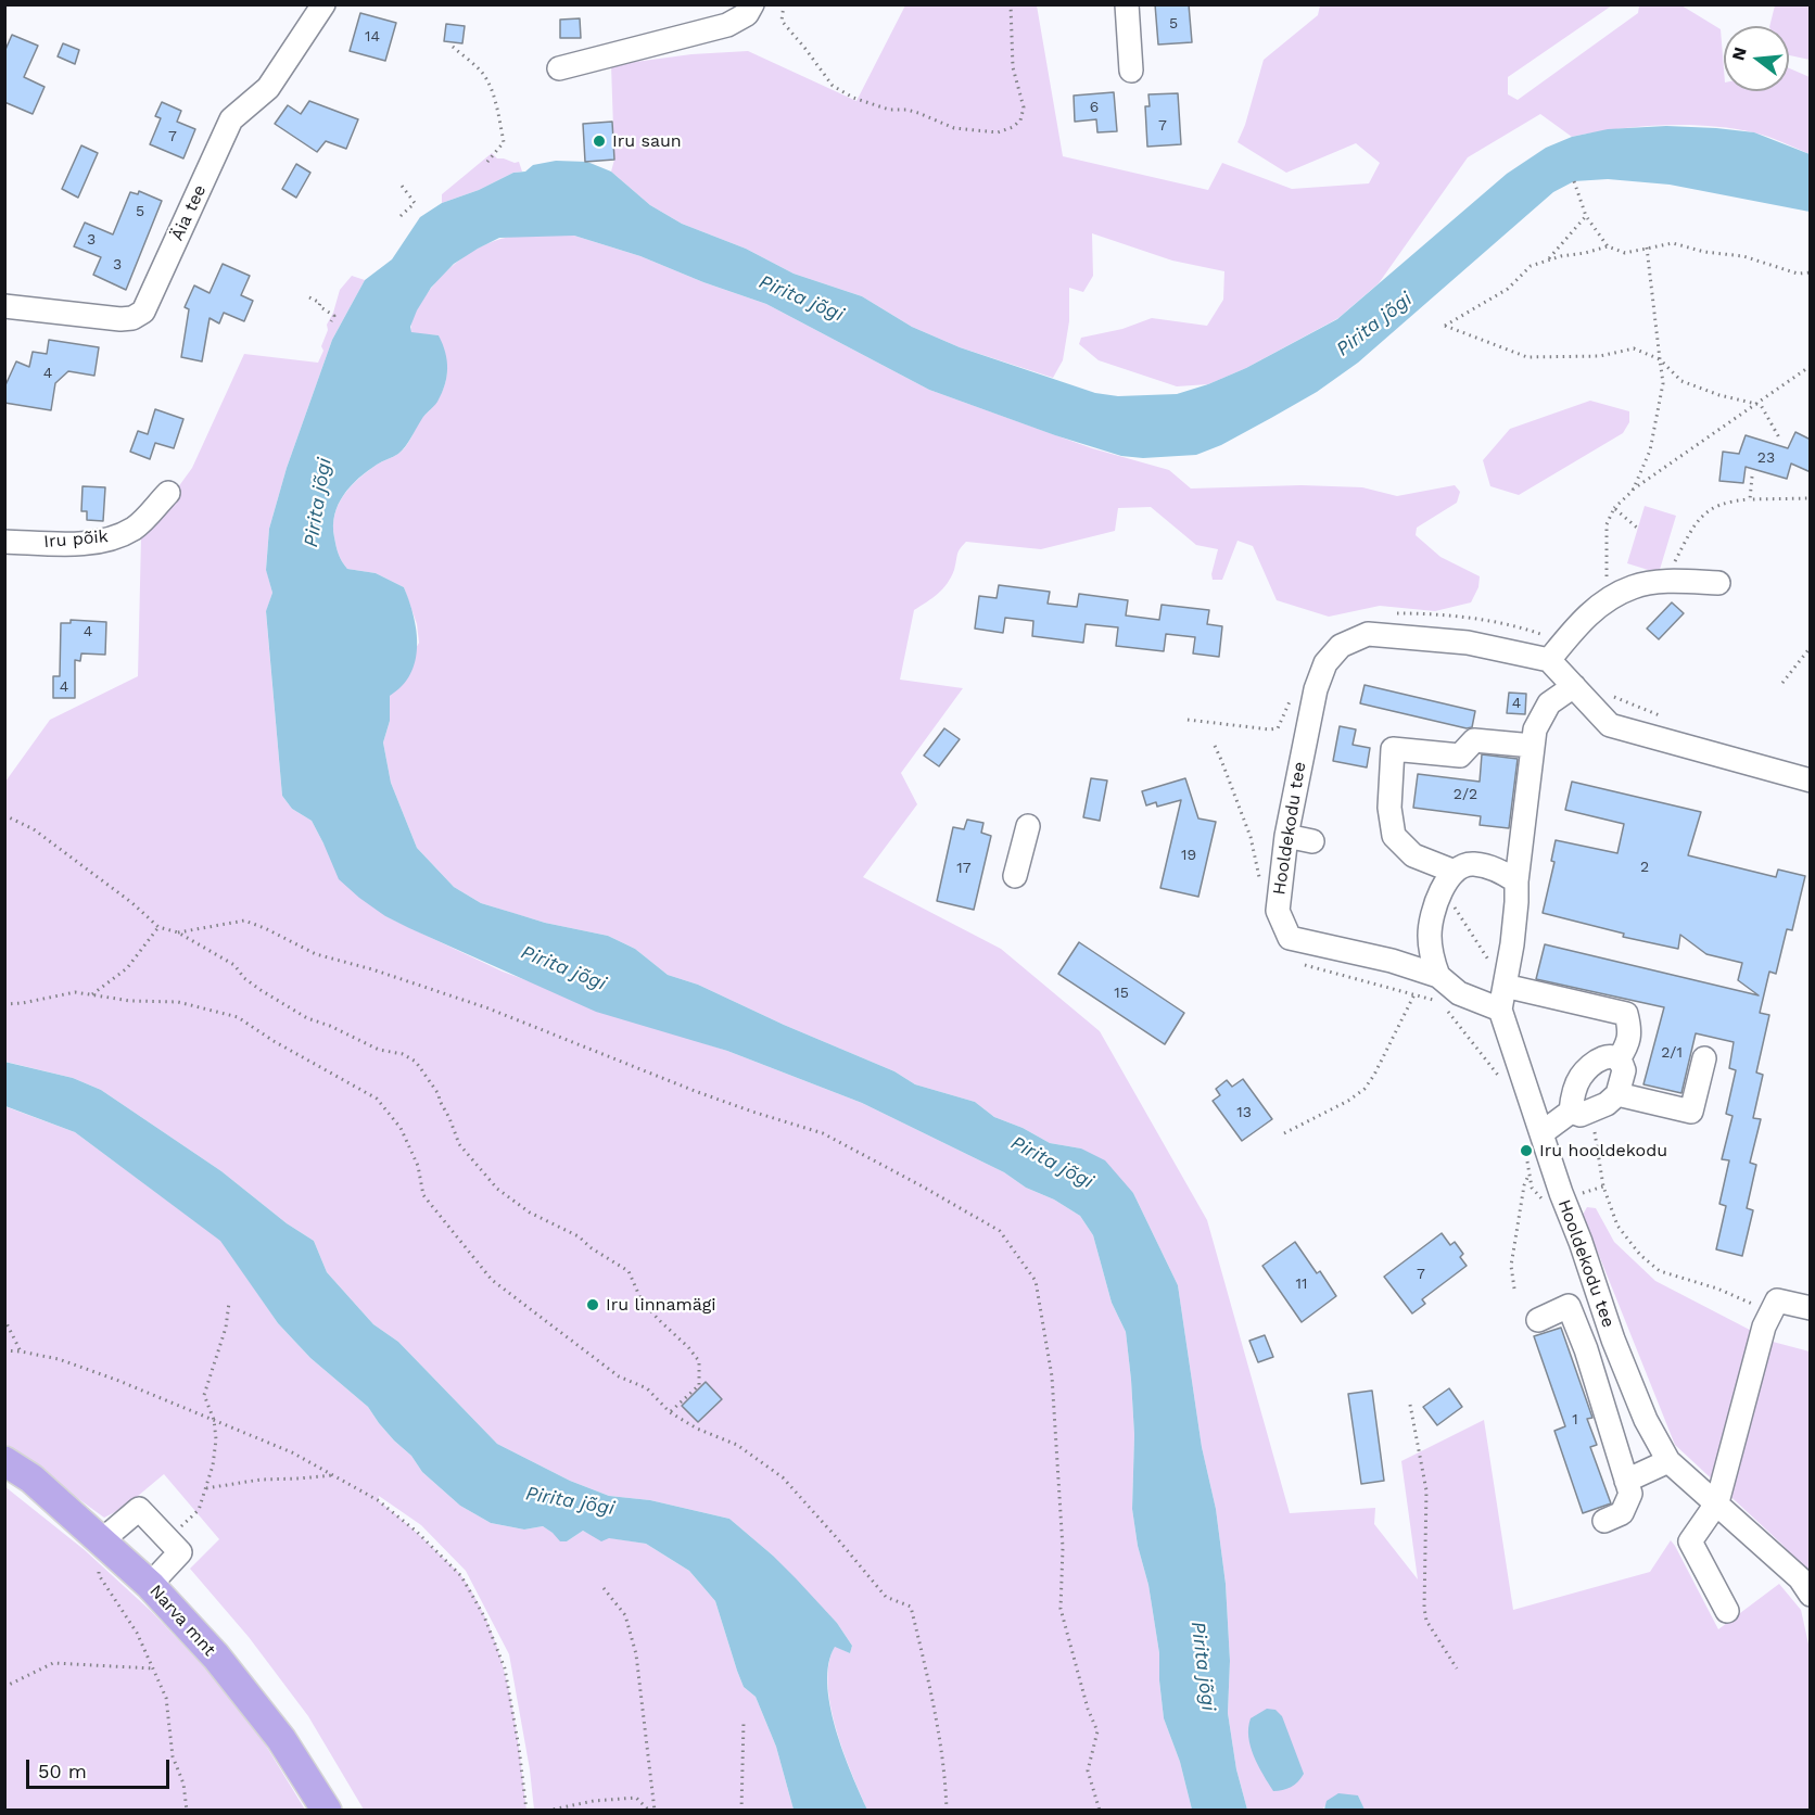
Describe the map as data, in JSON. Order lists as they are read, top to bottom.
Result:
{
  "streets": {
    "main road": ["Narva mnt"],
    "street": ["Äia tee", "Iru põik", "Hooldekodu tee"]
  },
  "water": ["Pirita jõgi"],
  "places": ["Iru saun", "Iru hooldekodu", "Iru linnamägi"],
  "house_numbers": [
    "5",
    "14",
    "6",
    "7",
    "7",
    "5",
    "3",
    "3",
    "4",
    "23",
    "4",
    "4",
    "4",
    "2/2",
    "19",
    "2",
    "17",
    "15",
    "2/1",
    "13",
    "7",
    "11",
    "1"
  ],
  "scale_bar": "50 m",
  "north": "left"
}
